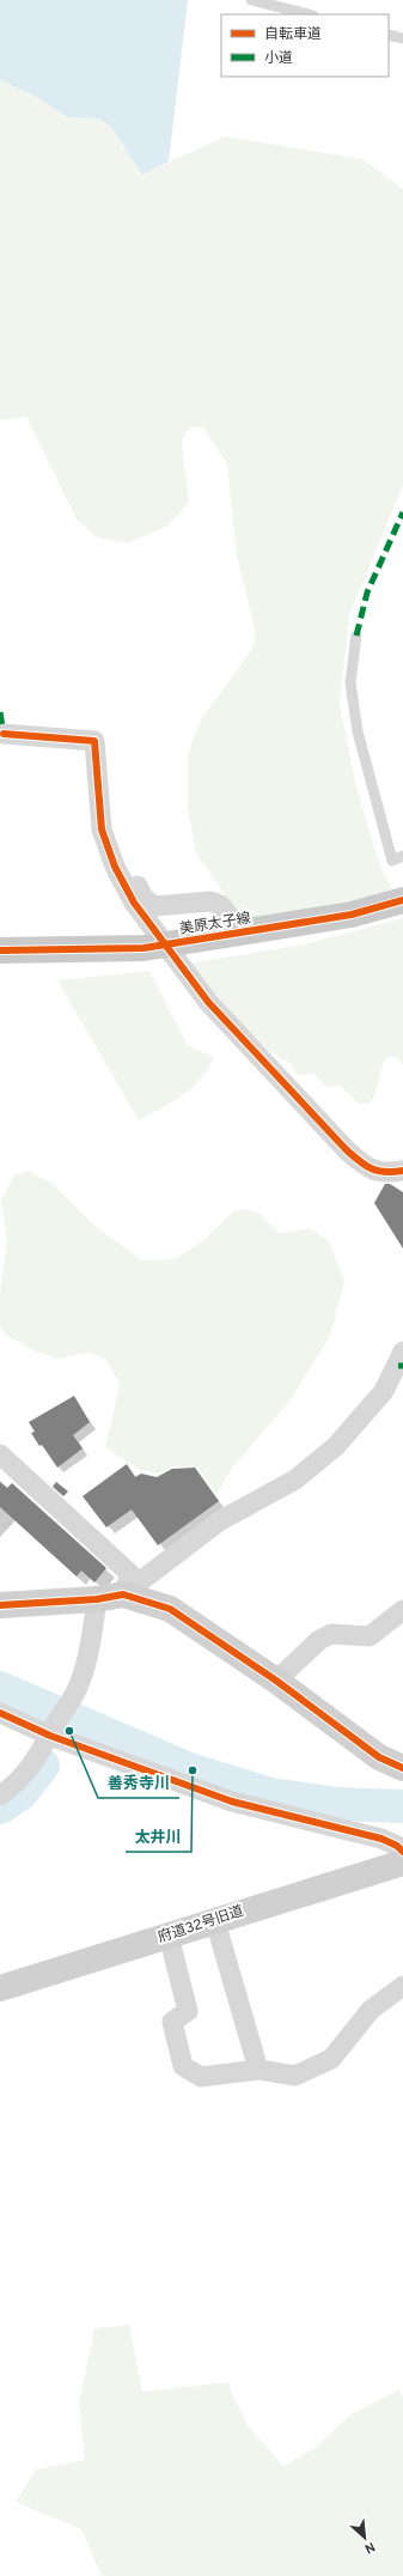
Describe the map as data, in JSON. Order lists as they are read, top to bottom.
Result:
{
  "streets": {
    "main road": ["美原太子線"],
    "street": ["府道32号旧道"]
  },
  "places": ["善秀寺川", "太井川"],
  "legend": ["自転車道", "小道"],
  "north": "bottom right"
}
